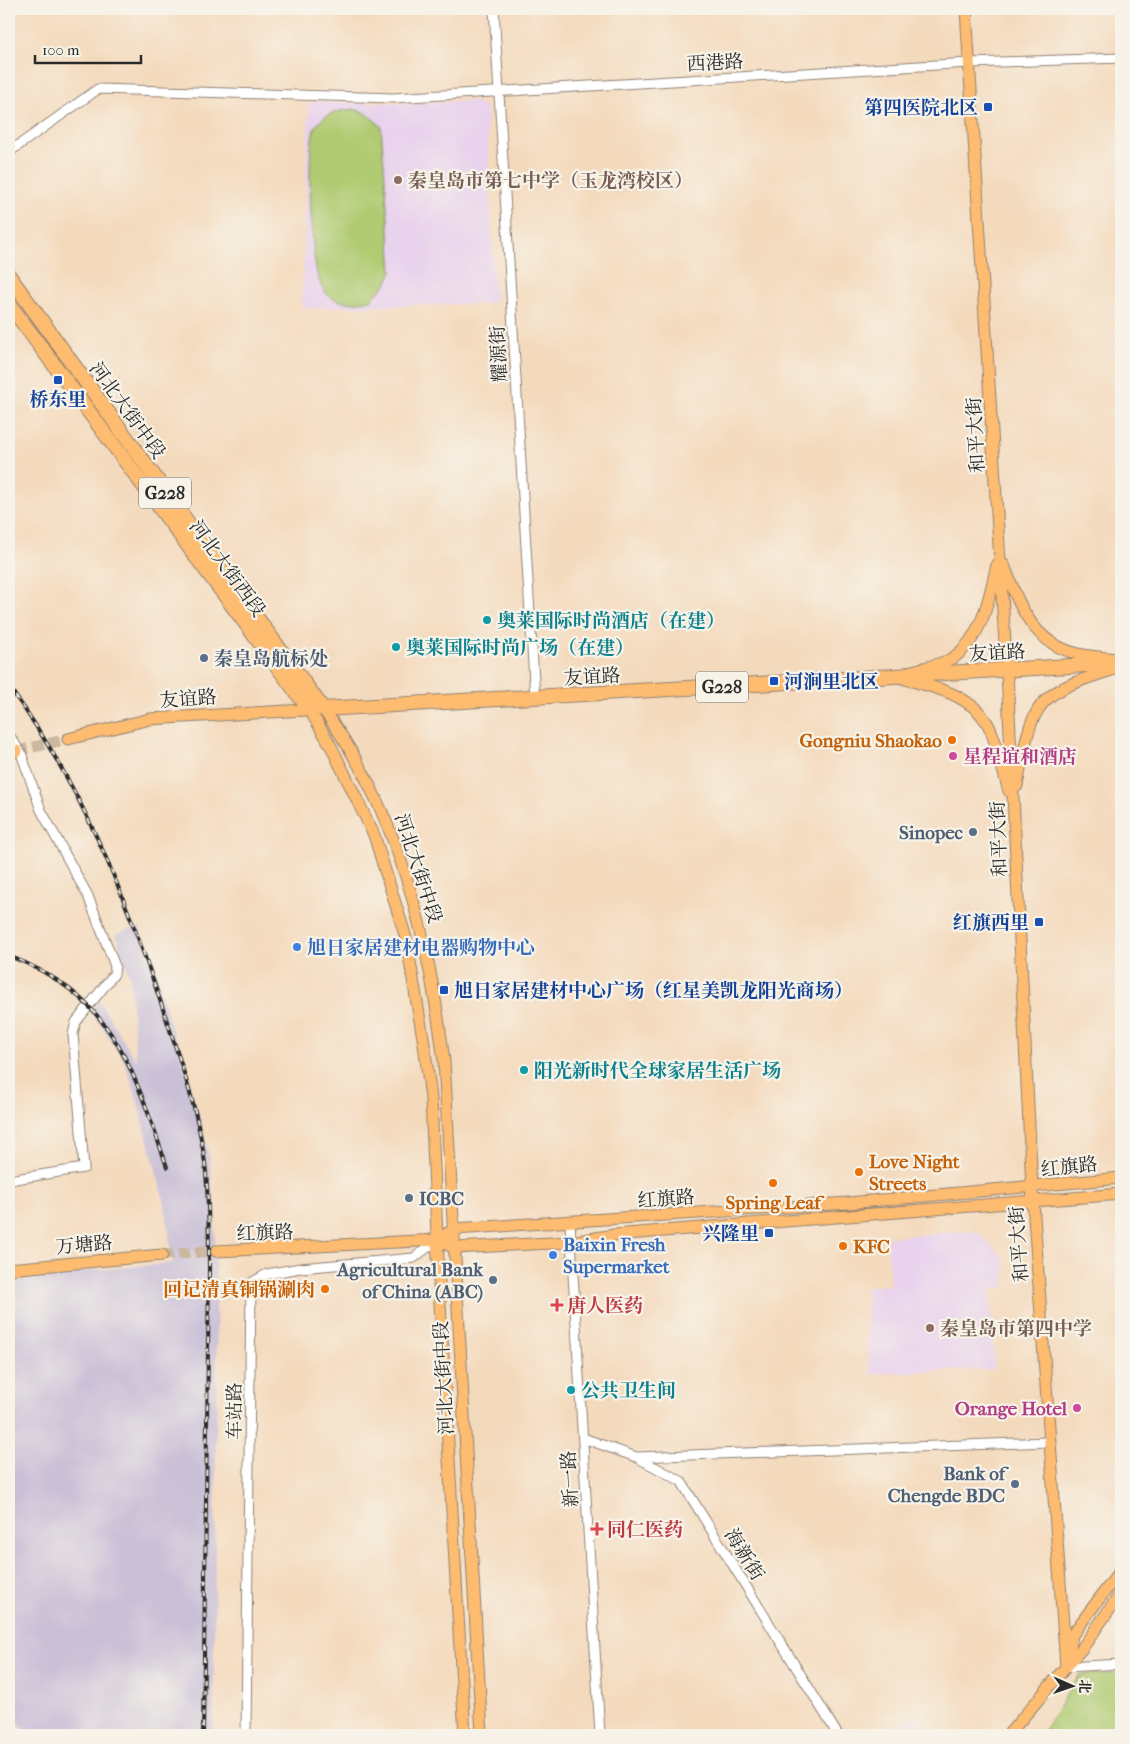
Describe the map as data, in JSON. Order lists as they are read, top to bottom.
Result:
{
  "streets": {
    "highway": [
      "河北大街中段",
      "G228",
      "河北大街西段",
      "友谊路"
    ],
    "main road": ["和平大街", "红旗路", "万塘路"],
    "street": [
      "西港路",
      "耀源街",
      "车站路",
      "新一路",
      "海新街"
    ]
  },
  "crossings": [
    ["西港路", "耀源街"],
    ["西港路", "和平大街"],
    ["耀源街", "友谊路"],
    ["河北大街中段", "河北大街西段"],
    ["河北大街中段", "友谊路"],
    ["河北大街中段", "红旗路"],
    ["和平大街", "友谊路"],
    ["和平大街", "红旗路"],
    ["河北大街西段", "友谊路"],
    ["红旗路", "车站路"],
    ["红旗路", "新一路"],
    ["新一路", "海新街"]
  ],
  "places": {
    "transit": [
      "第四医院北区",
      "桥东里",
      "河涧里北区",
      "红旗西里",
      "旭日家居建材中心广场（红星美凯龙阳光商场）",
      "兴隆里"
    ],
    "other": [
      "秦皇岛市第七中学（玉龙湾校区）",
      "奥莱国际时尚酒店（在建）",
      "奥莱国际时尚广场（在建）",
      "秦皇岛航标处",
      "Gongniu Shaokao",
      "星程谊和酒店",
      "Sinopec",
      "旭日家居建材电器购物中心",
      "阳光新时代全球家居生活广场",
      "Love Night Streets",
      "Spring Leaf",
      "ICBC",
      "KFC",
      "Baixin Fresh Supermarket",
      "Agricultural Bank of China (ABC)",
      "回记清真铜锅涮肉",
      "秦皇岛市第四中学",
      "公共卫生间",
      "Orange Hotel",
      "Bank of Chengde BDC"
    ],
    "health": ["唐人医药", "同仁医药"]
  },
  "scale_bar": "100 m",
  "north": "right"
}
